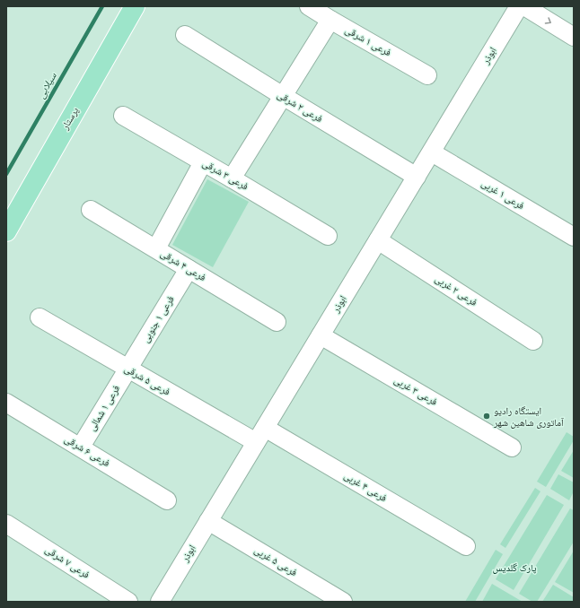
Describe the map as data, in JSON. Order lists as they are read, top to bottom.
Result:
{
  "streets": {
    "main road": ["پرستار"],
    "street": [
      "فرعی ۱ شرقی",
      "ابوذر",
      "فرعی ۲ شرقی",
      "فرعی ۳ شرقی",
      "فرعی ۱ غربی",
      "فرعی ۴ شرقی",
      "فرعی ۲ غربی",
      "فرعی ۱ جنوبی",
      "فرعی ۵ شرقی",
      "فرعی ۳ غربی",
      "فرعی ۱ شمالی",
      "فرعی ۶ شرقی",
      "فرعی ۴ غربی",
      "فرعی ۵ غربی",
      "فرعی ۷ شرقی"
    ]
  },
  "crossings": [
    ["ابوذر", "فرعی ۲ شرقی"],
    ["ابوذر", "فرعی ۱ غربی"],
    ["ابوذر", "فرعی ۲ غربی"],
    ["ابوذر", "فرعی ۵ شرقی"],
    ["ابوذر", "فرعی ۳ غربی"],
    ["ابوذر", "فرعی ۴ غربی"],
    ["ابوذر", "فرعی ۵ غربی"],
    ["فرعی ۴ شرقی", "فرعی ۱ جنوبی"],
    ["فرعی ۱ جنوبی", "فرعی ۵ شرقی"],
    ["فرعی ۱ جنوبی", "فرعی ۱ شمالی"],
    ["فرعی ۵ شرقی", "فرعی ۱ شمالی"],
    ["فرعی ۵ شرقی", "فرعی ۴ غربی"],
    ["فرعی ۱ شمالی", "فرعی ۶ شرقی"]
  ],
  "water": ["سیلابی"],
  "parks": ["پارک گلدیس"],
  "places": ["ایستگاه رادیو آماتوری شاهین شهر"]
}
